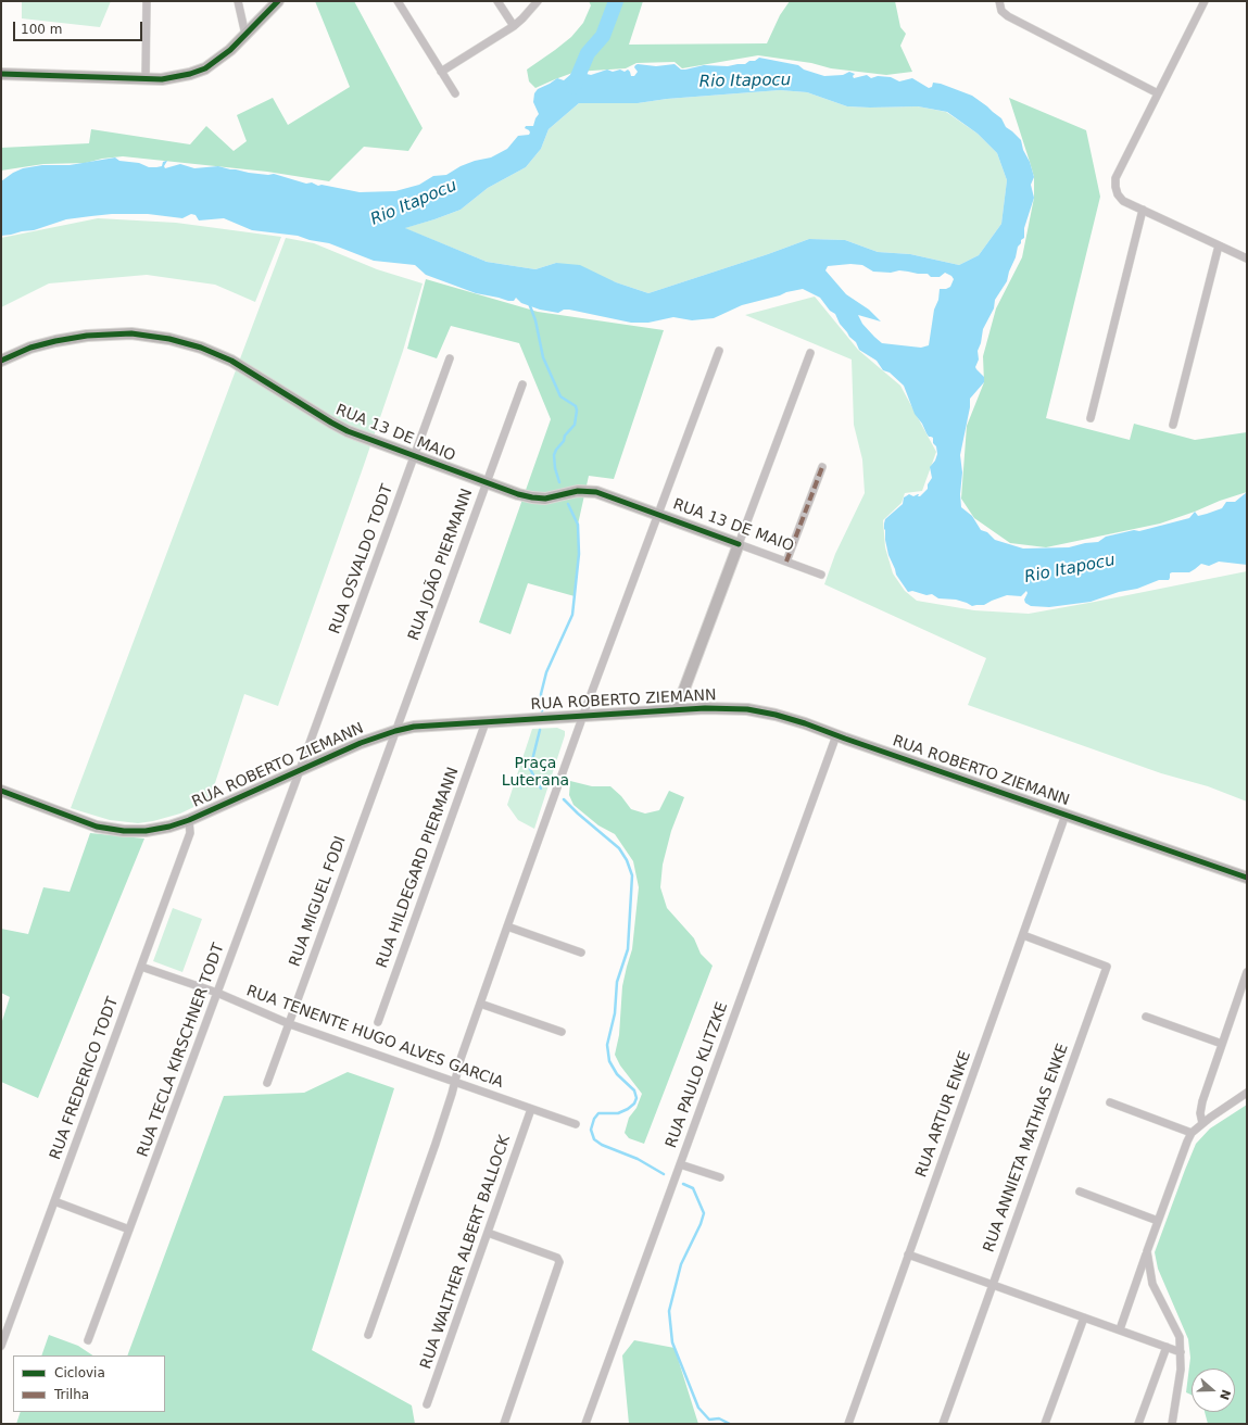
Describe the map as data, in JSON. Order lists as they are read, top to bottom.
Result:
{
  "streets": {
    "main road": ["RUA 13 DE MAIO", "RUA ROBERTO ZIEMANN"],
    "street": [
      "RUA OSVALDO TODT",
      "RUA JOÃO PIERMANN",
      "RUA HILDEGARD PIERMANN",
      "RUA MIGUEL FODI",
      "RUA TENENTE HUGO ALVES GARCIA",
      "RUA TECLA KIRSCHNER TODT",
      "RUA PAULO KLITZKE",
      "RUA FREDERICO TODT",
      "RUA ARTUR ENKE",
      "RUA ANNIETA MATHIAS ENKE",
      "RUA WALTHER ALBERT BALLOCK"
    ]
  },
  "crossings": [
    ["RUA 13 DE MAIO", "RUA OSVALDO TODT"],
    ["RUA 13 DE MAIO", "RUA JOÃO PIERMANN"],
    ["RUA OSVALDO TODT", "RUA ROBERTO ZIEMANN"],
    ["RUA OSVALDO TODT", "RUA TECLA KIRSCHNER TODT"],
    ["RUA JOÃO PIERMANN", "RUA ROBERTO ZIEMANN"],
    ["RUA JOÃO PIERMANN", "RUA MIGUEL FODI"],
    ["RUA ROBERTO ZIEMANN", "RUA HILDEGARD PIERMANN"],
    ["RUA ROBERTO ZIEMANN", "RUA MIGUEL FODI"],
    ["RUA ROBERTO ZIEMANN", "RUA TECLA KIRSCHNER TODT"],
    ["RUA ROBERTO ZIEMANN", "RUA PAULO KLITZKE"],
    ["RUA ROBERTO ZIEMANN", "RUA FREDERICO TODT"],
    ["RUA ROBERTO ZIEMANN", "RUA ARTUR ENKE"],
    ["RUA MIGUEL FODI", "RUA TENENTE HUGO ALVES GARCIA"],
    ["RUA TENENTE HUGO ALVES GARCIA", "RUA TECLA KIRSCHNER TODT"],
    ["RUA TENENTE HUGO ALVES GARCIA", "RUA FREDERICO TODT"],
    ["RUA TENENTE HUGO ALVES GARCIA", "RUA WALTHER ALBERT BALLOCK"],
    ["RUA ARTUR ENKE", "RUA ANNIETA MATHIAS ENKE"]
  ],
  "water": ["Rio Itapocu"],
  "parks": ["Praça Luterana"],
  "legend": ["Ciclovia", "Trilha"],
  "scale_bar": "100 m",
  "north": "right"
}
